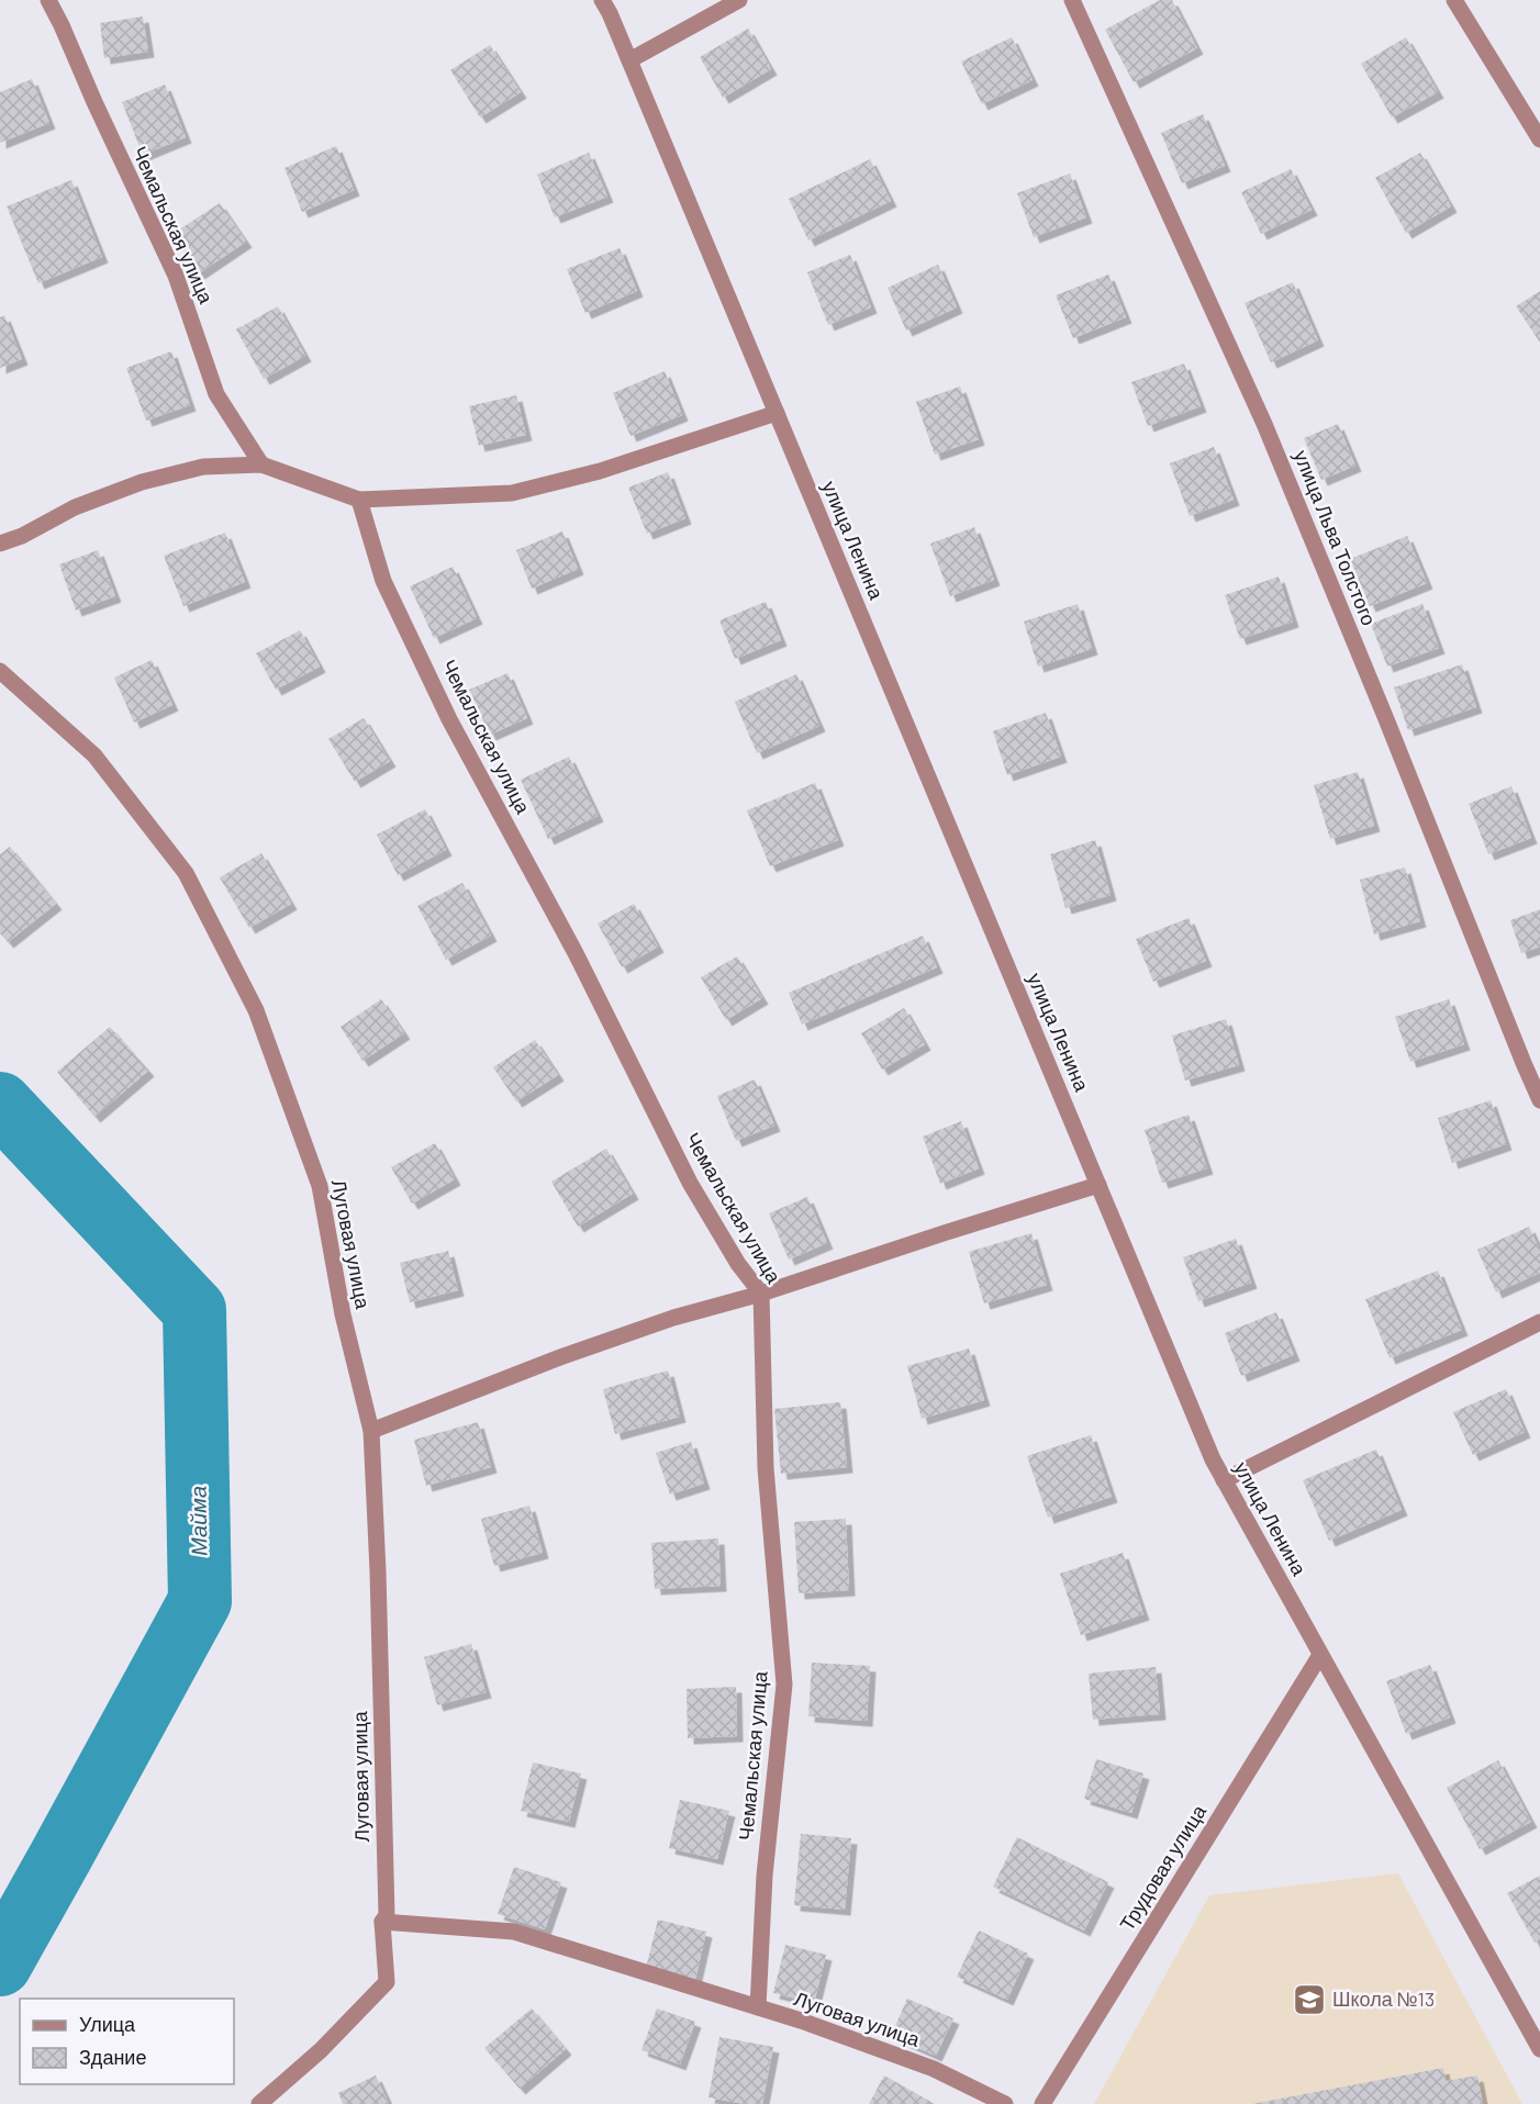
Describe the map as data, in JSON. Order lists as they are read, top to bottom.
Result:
{
  "streets": {
    "street": [
      "Чемальская улица",
      "улица Льва Толстого",
      "улица Ленина",
      "Луговая улица",
      "Трудовая улица"
    ]
  },
  "crossings": [
    ["Чемальская улица", "Луговая улица"],
    ["улица Ленина", "Трудовая улица"]
  ],
  "water": ["Майма"],
  "places": {
    "school or university": ["Школа №13"]
  },
  "legend": ["Улица", "Здание"]
}
